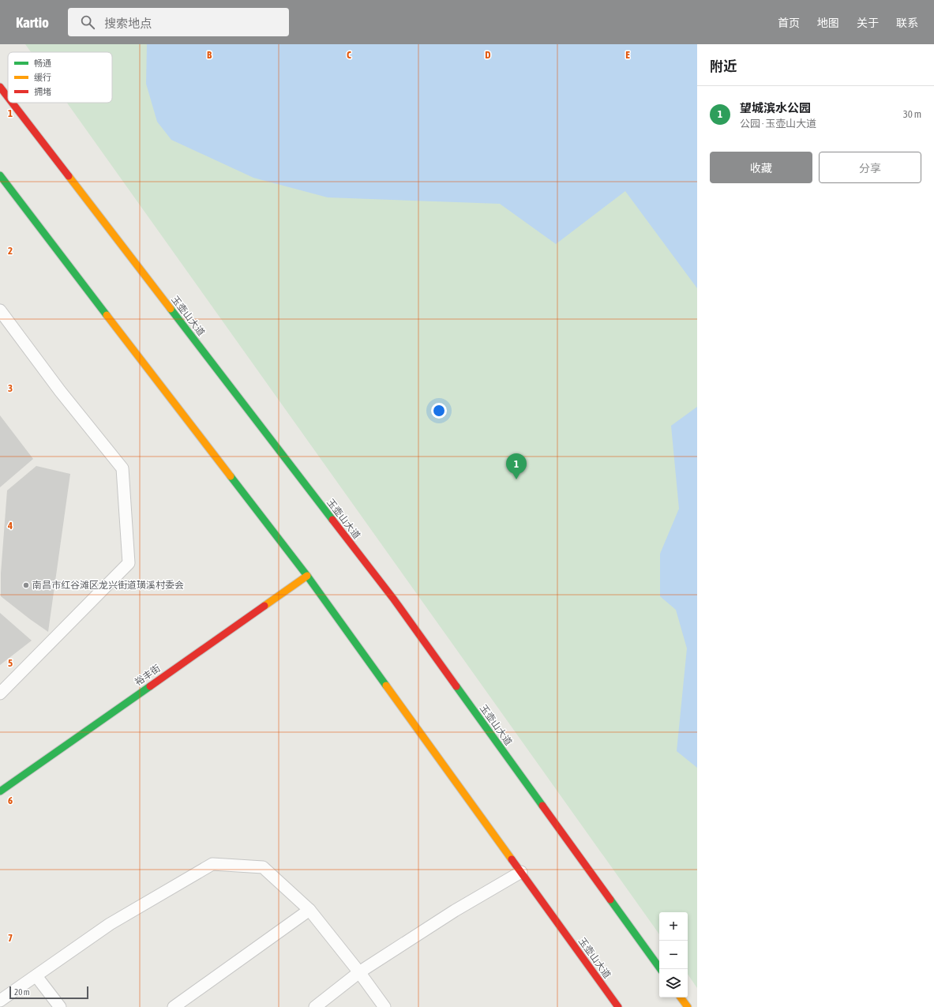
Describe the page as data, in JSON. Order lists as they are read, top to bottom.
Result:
{
  "streets": {
    "main road": ["玉壶山大道", "裕丰街"]
  },
  "crossings": [
    ["玉壶山大道", "裕丰街"]
  ],
  "places": ["南昌市红谷滩区龙兴街道璜溪村委会"],
  "legend": ["畅通", "缓行", "拥堵"],
  "scale_bar": "20 m",
  "page": {
    "header": "Kartio",
    "search": "搜索地点",
    "nav": [
      "首页",
      "地图",
      "关于",
      "联系"
    ],
    "heading": "附近",
    "list": [
      {
        "mark": "1",
        "name": "望城滨水公园",
        "note": "公园 · 玉壶山大道",
        "value": "30 m"
      }
    ],
    "buttons": ["收藏", "分享"],
    "pins": "1",
    "map_buttons": ["+", "−"],
    "scale": "20 m"
  },
  "grid": {
    "columns": [
      "B",
      "C",
      "D",
      "E"
    ],
    "rows": [
      "1",
      "2",
      "3",
      "4",
      "5",
      "6",
      "7"
    ]
  }
}
